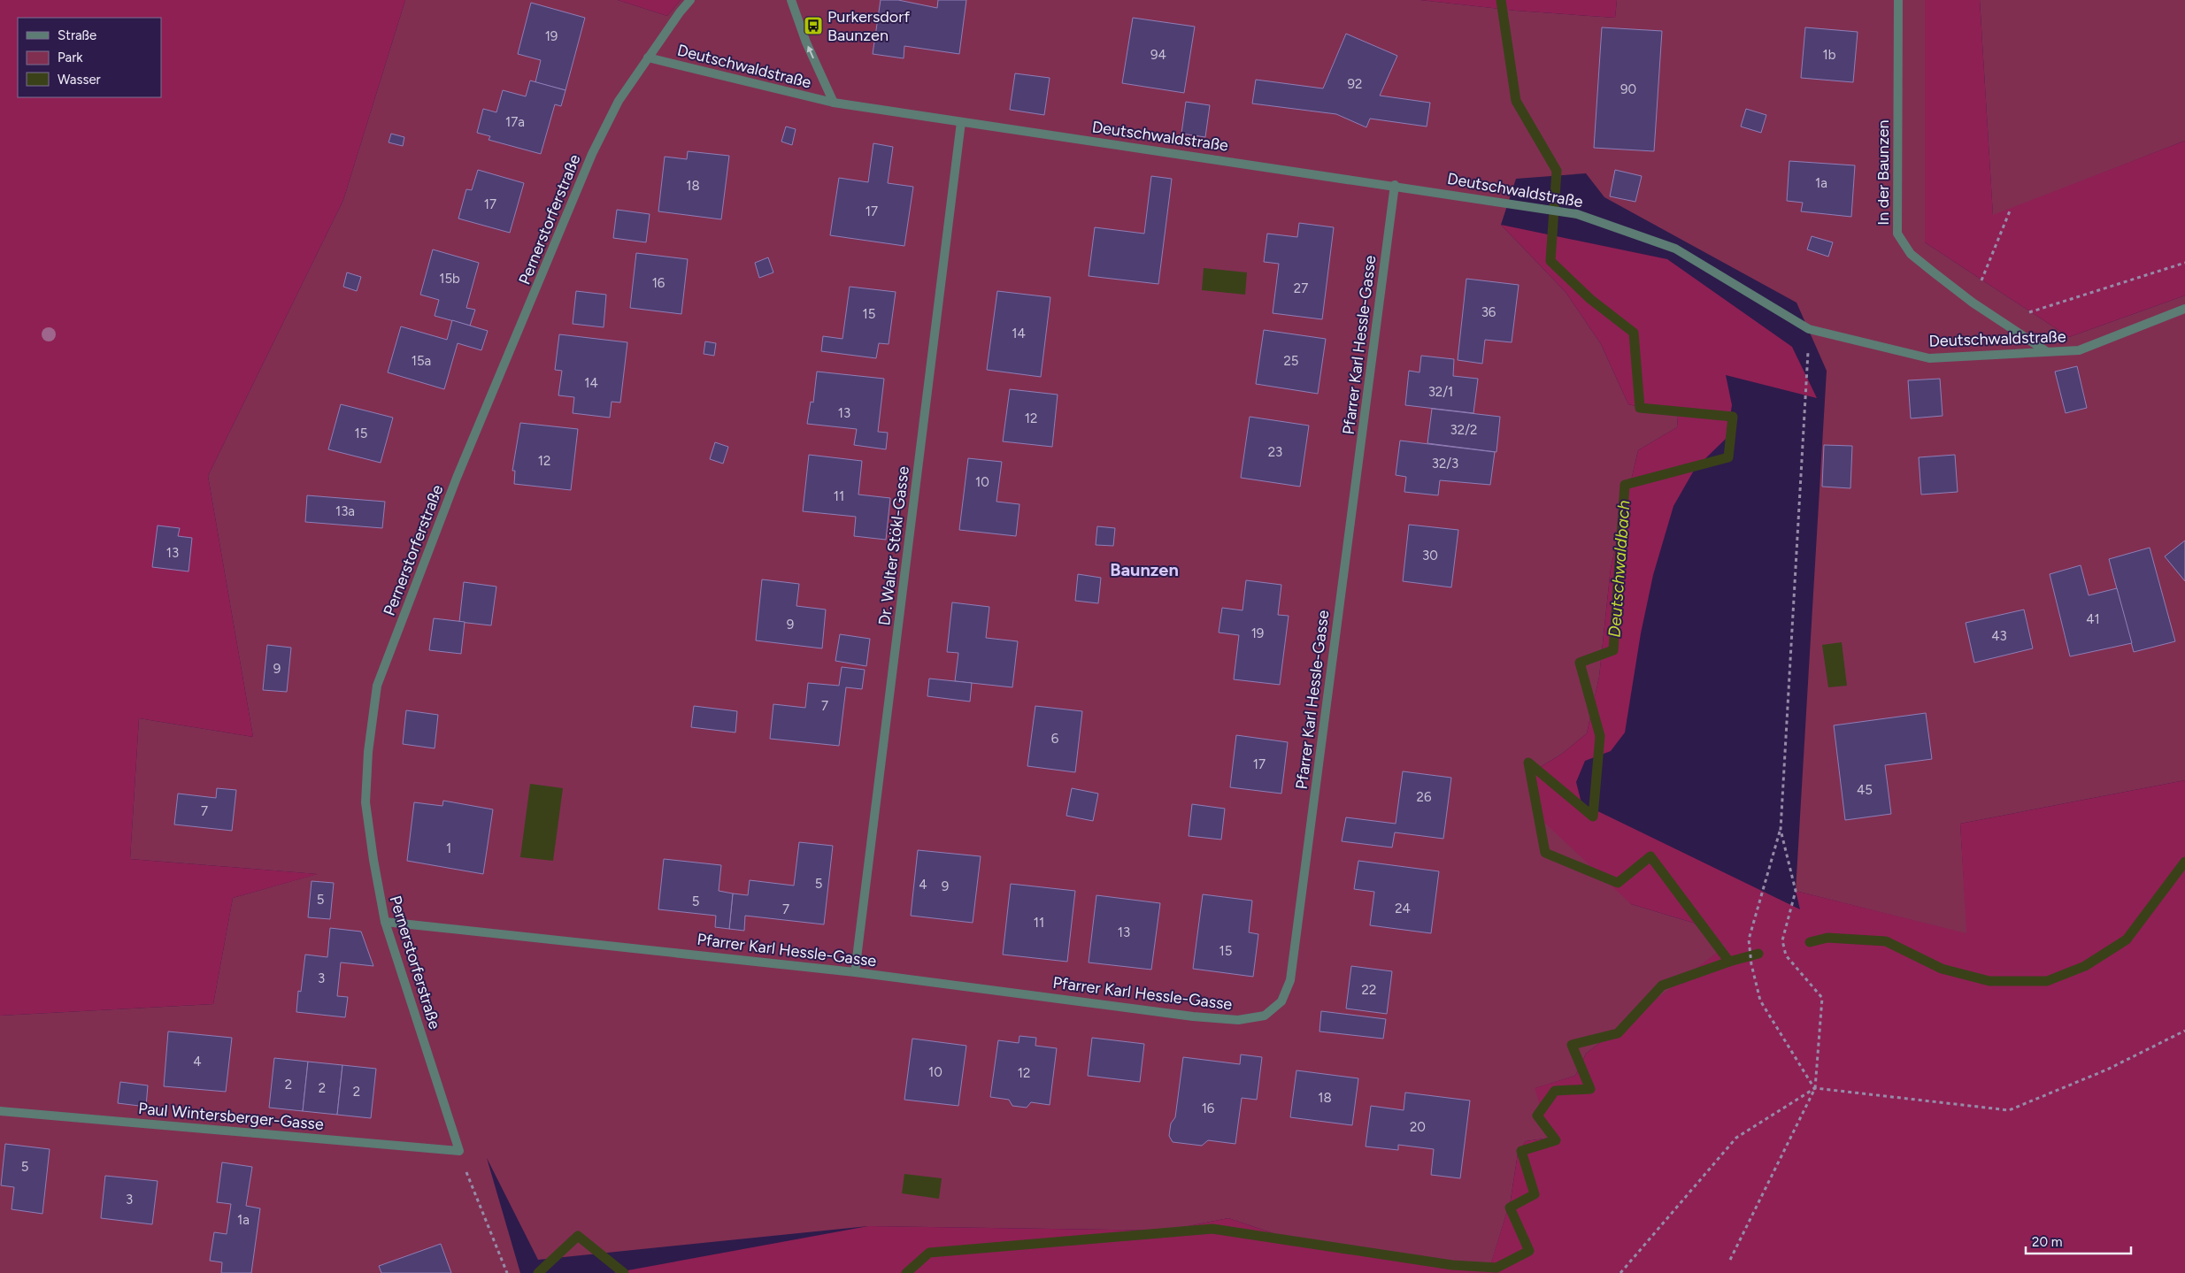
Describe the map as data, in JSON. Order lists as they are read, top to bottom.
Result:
{
  "streets": {
    "street": [
      "Deutschwaldstraße",
      "In der Baunzen",
      "Pernerstorferstraße",
      "Pfarrer Karl Hessle-Gasse",
      "Dr. Walter Stökl-Gasse",
      "Paul Wintersberger-Gasse"
    ]
  },
  "crossings": [
    ["Deutschwaldstraße", "In der Baunzen"],
    ["Deutschwaldstraße", "Pernerstorferstraße"],
    ["Deutschwaldstraße", "Pfarrer Karl Hessle-Gasse"],
    ["Deutschwaldstraße", "Dr. Walter Stökl-Gasse"],
    ["Pernerstorferstraße", "Pfarrer Karl Hessle-Gasse"],
    ["Pernerstorferstraße", "Paul Wintersberger-Gasse"],
    ["Pfarrer Karl Hessle-Gasse", "Dr. Walter Stökl-Gasse"]
  ],
  "districts": ["Baunzen"],
  "water": ["Deutschwaldbach"],
  "places": {
    "bus stop": ["Purkersdorf Baunzen"]
  },
  "house_numbers": [
    "19",
    "94",
    "1b",
    "92",
    "90",
    "17a",
    "1a",
    "18",
    "17",
    "17",
    "15b",
    "16",
    "27",
    "36",
    "15",
    "14",
    "15a",
    "25",
    "14",
    "32/1",
    "13",
    "12",
    "32/2",
    "15",
    "23",
    "12",
    "32/3",
    "10",
    "11",
    "13a",
    "13",
    "30",
    "41",
    "9",
    "19",
    "43",
    "9",
    "7",
    "6",
    "17",
    "45",
    "26",
    "7",
    "1",
    "5",
    "4",
    "9",
    "5",
    "5",
    "24",
    "7",
    "11",
    "13",
    "15",
    "3",
    "22",
    "4",
    "10",
    "12",
    "2",
    "2",
    "2",
    "18",
    "16",
    "20",
    "5",
    "3",
    "1a"
  ],
  "legend": ["Straße", "Park", "Wasser"],
  "scale_bar": "20 m"
}
